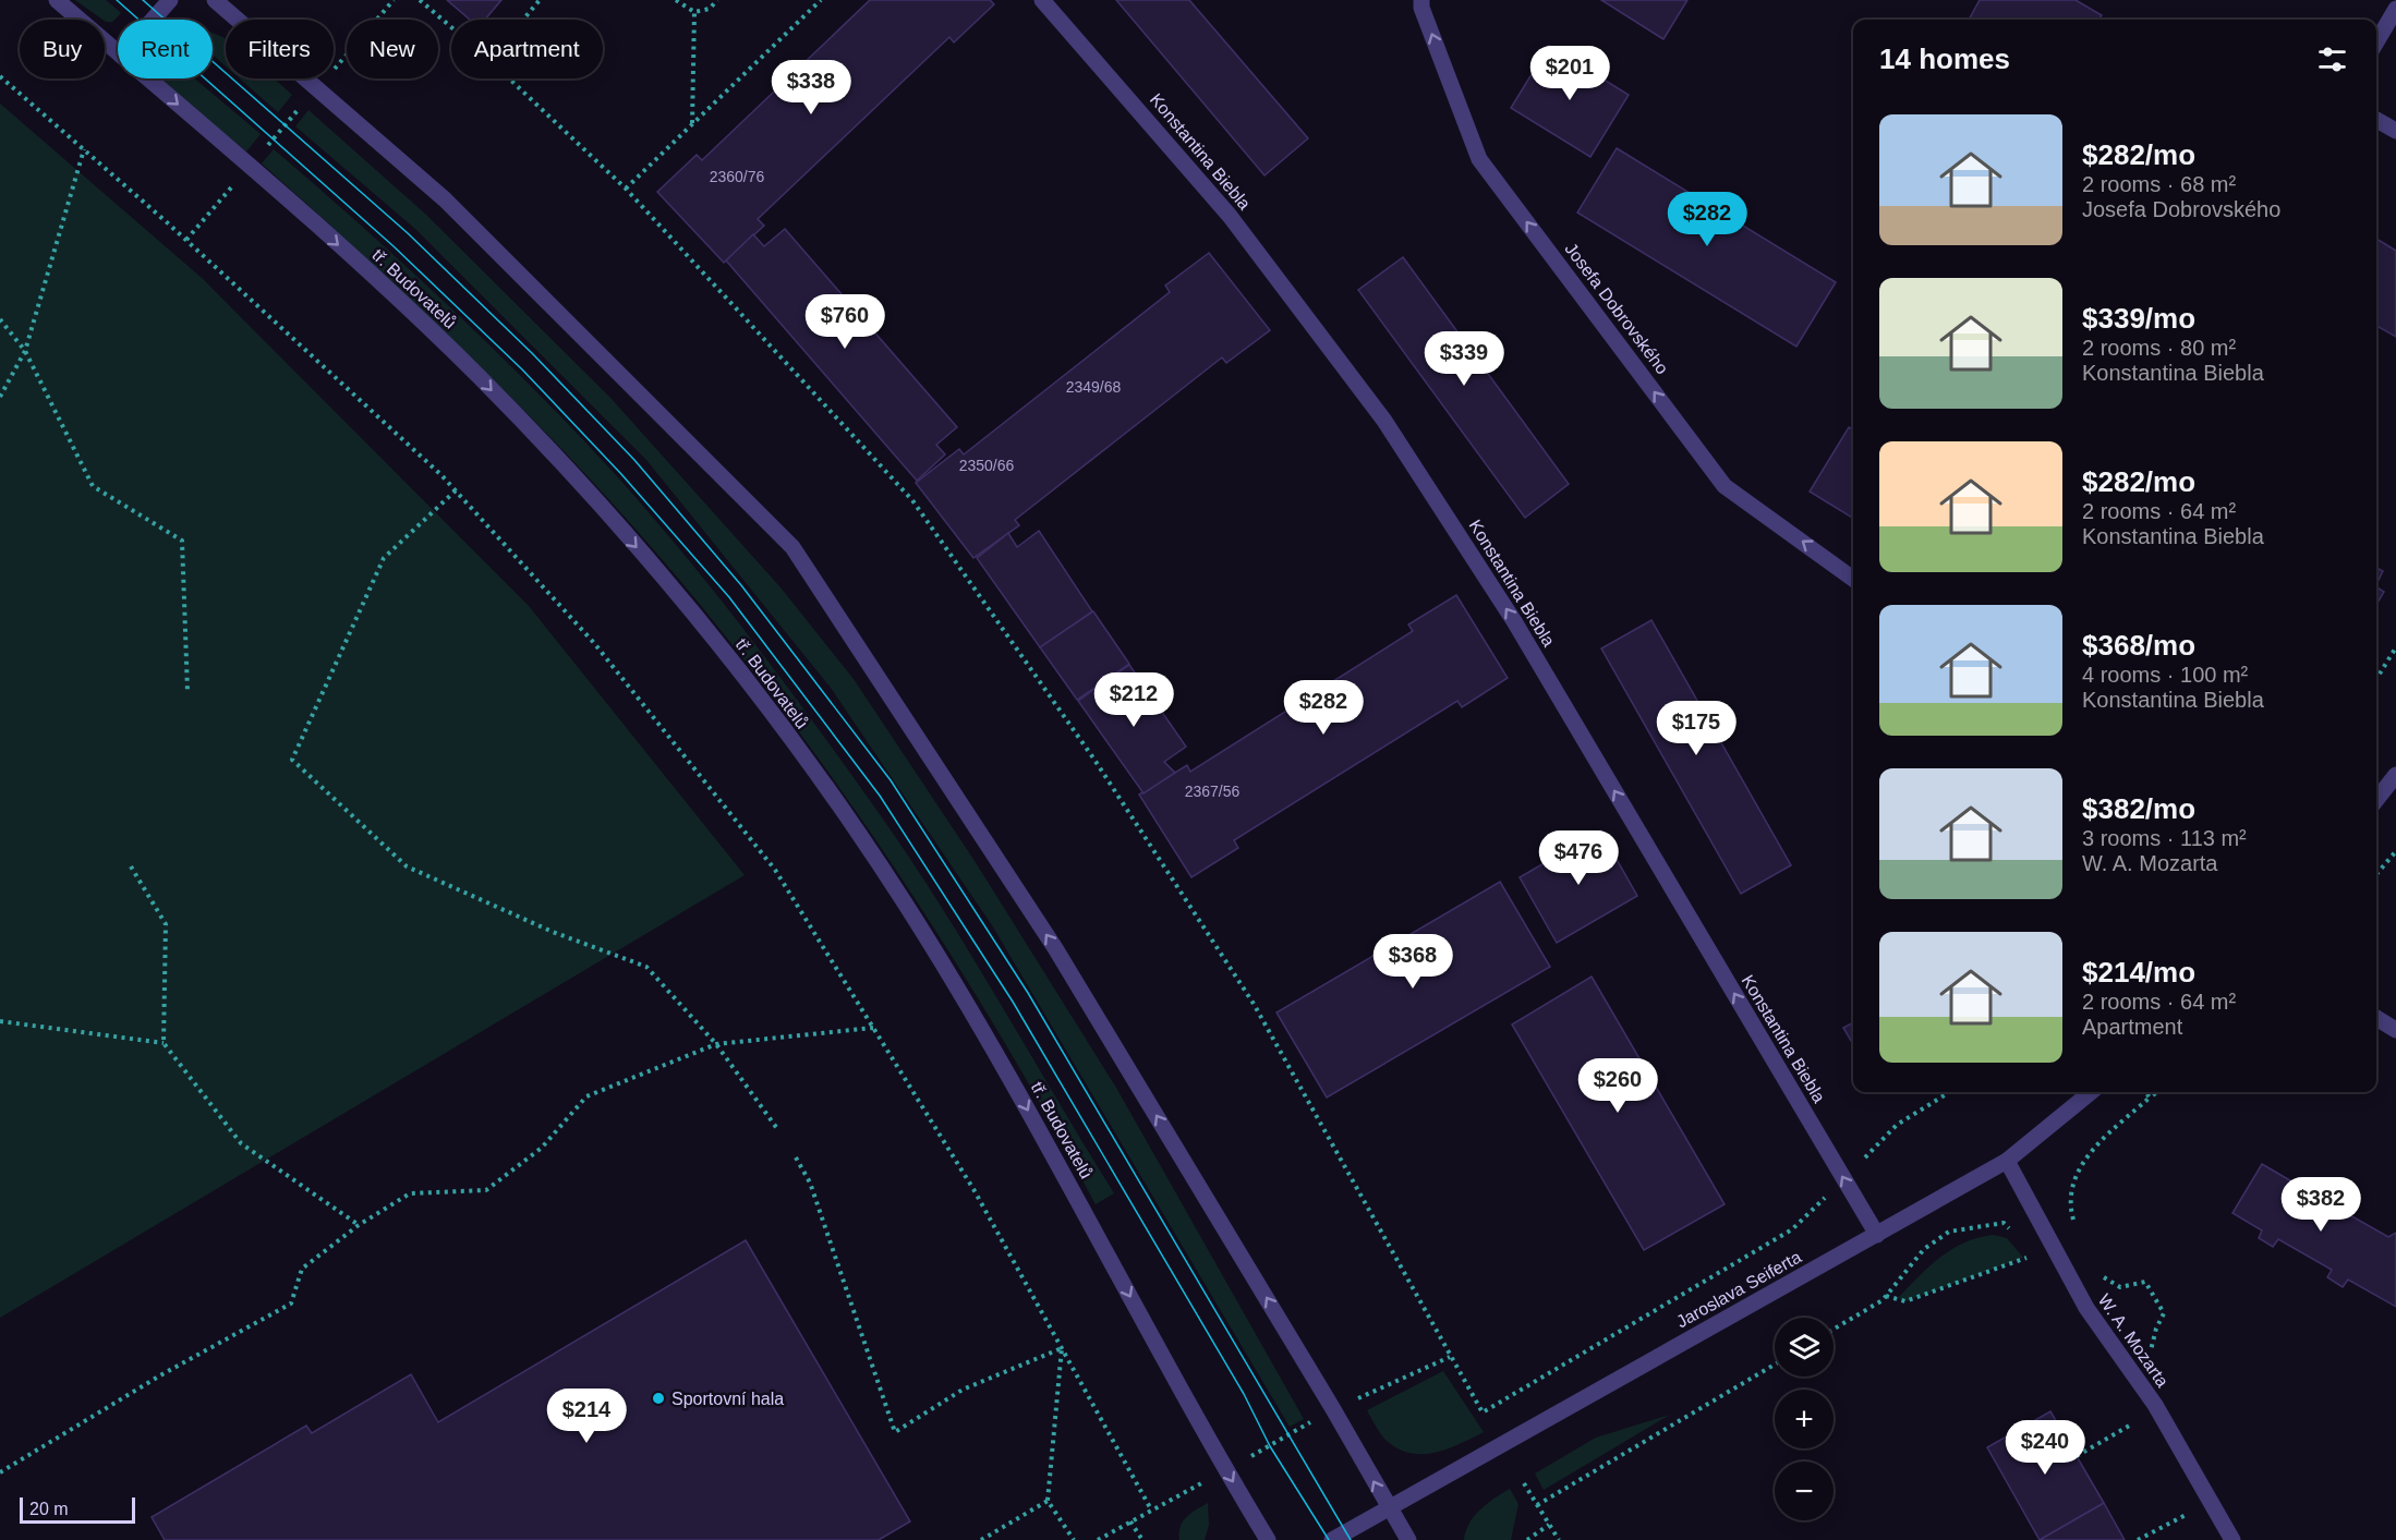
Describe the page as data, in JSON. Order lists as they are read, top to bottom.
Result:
{
  "streets": {
    "street": [
      "Konstantina Biebla",
      "tř. Budovatelů",
      "Josefa Dobrovského",
      "Jaroslava Seiferta",
      "W. A. Mozarta"
    ]
  },
  "crossings": [
    ["Konstantina Biebla", "Jaroslava Seiferta"],
    ["Jaroslava Seiferta", "W. A. Mozarta"]
  ],
  "one_way": ["Konstantina Biebla", "Josefa Dobrovského"],
  "places": ["Sportovní hala"],
  "house_numbers": [
    "2360/76",
    "2349/68",
    "2350/66",
    "2367/56"
  ],
  "scale_bar": "20 m",
  "page": {
    "chip": [
      "Buy",
      "Rent",
      "Filters",
      "New",
      "Apartment"
    ],
    "heading": "14 homes",
    "price": [
      "$201",
      "$338",
      "$282",
      "$760",
      "$339",
      "$212",
      "$282",
      "$175",
      "$476",
      "$368",
      "$260",
      "$382",
      "$214",
      "$240"
    ],
    "list": [
      {
        "name": "$282/mo",
        "note": "2 rooms · 68 m² · Josefa Dobrovského"
      },
      {
        "name": "$339/mo",
        "note": "2 rooms · 80 m² · Konstantina Biebla"
      },
      {
        "name": "$282/mo",
        "note": "2 rooms · 64 m² · Konstantina Biebla"
      },
      {
        "name": "$368/mo",
        "note": "4 rooms · 100 m² · Konstantina Biebla"
      },
      {
        "name": "$382/mo",
        "note": "3 rooms · 113 m² · W. A. Mozarta"
      },
      {
        "name": "$214/mo",
        "note": "2 rooms · 64 m² · Apartment"
      }
    ],
    "map_buttons": ["+", "−"],
    "scale": "20 m"
  }
}
